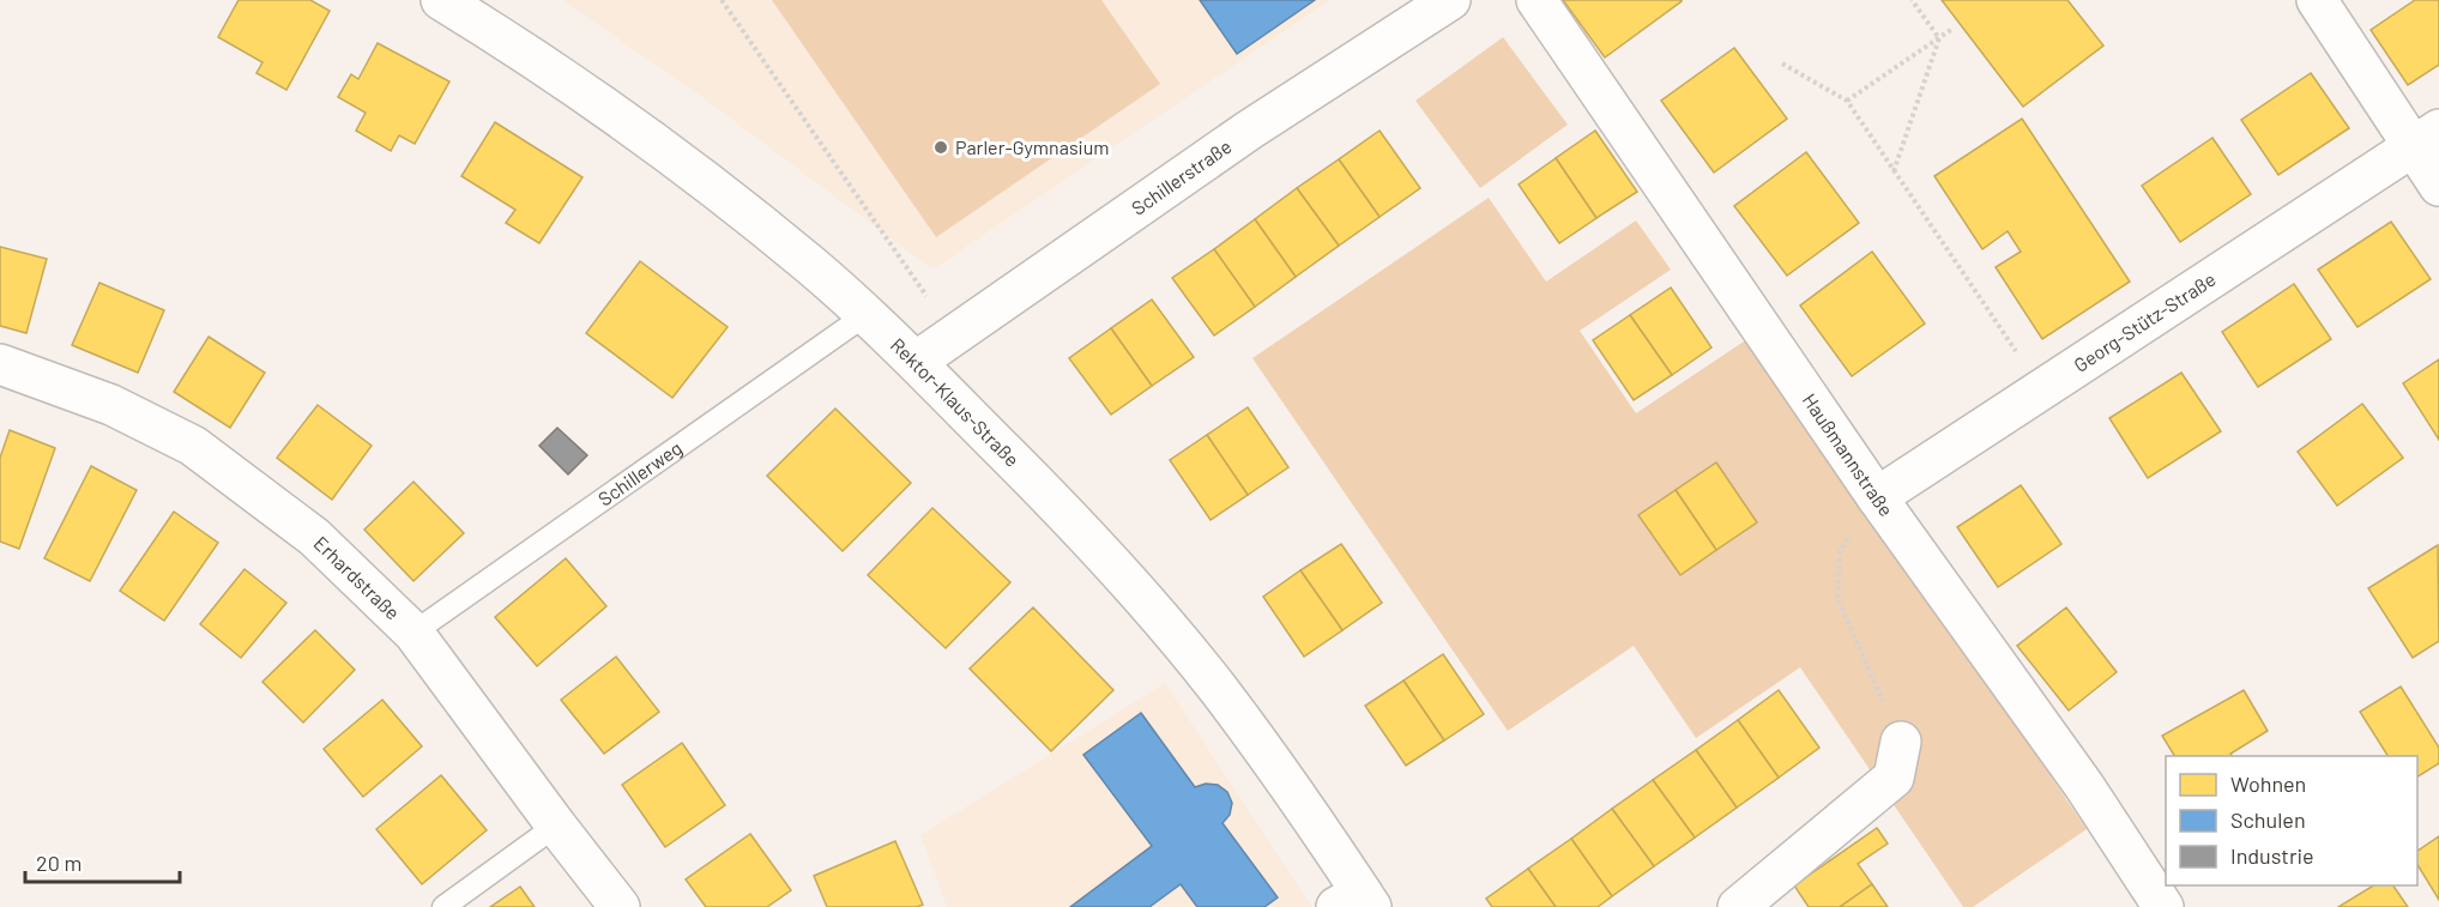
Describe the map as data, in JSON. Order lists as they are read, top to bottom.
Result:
{
  "streets": {
    "street": [
      "Schillerstraße",
      "Georg-Stütz-Straße",
      "Rektor-Klaus-Straße",
      "Haußmannstraße",
      "Erhardstraße"
    ],
    "lane": ["Schillerweg"]
  },
  "crossings": [
    ["Schillerstraße", "Rektor-Klaus-Straße"],
    ["Georg-Stütz-Straße", "Haußmannstraße"],
    ["Rektor-Klaus-Straße", "Schillerweg"],
    ["Schillerweg", "Erhardstraße"]
  ],
  "places": ["Parler-Gymnasium"],
  "legend": ["Wohnen", "Schulen", "Industrie"],
  "scale_bar": "20 m"
}
